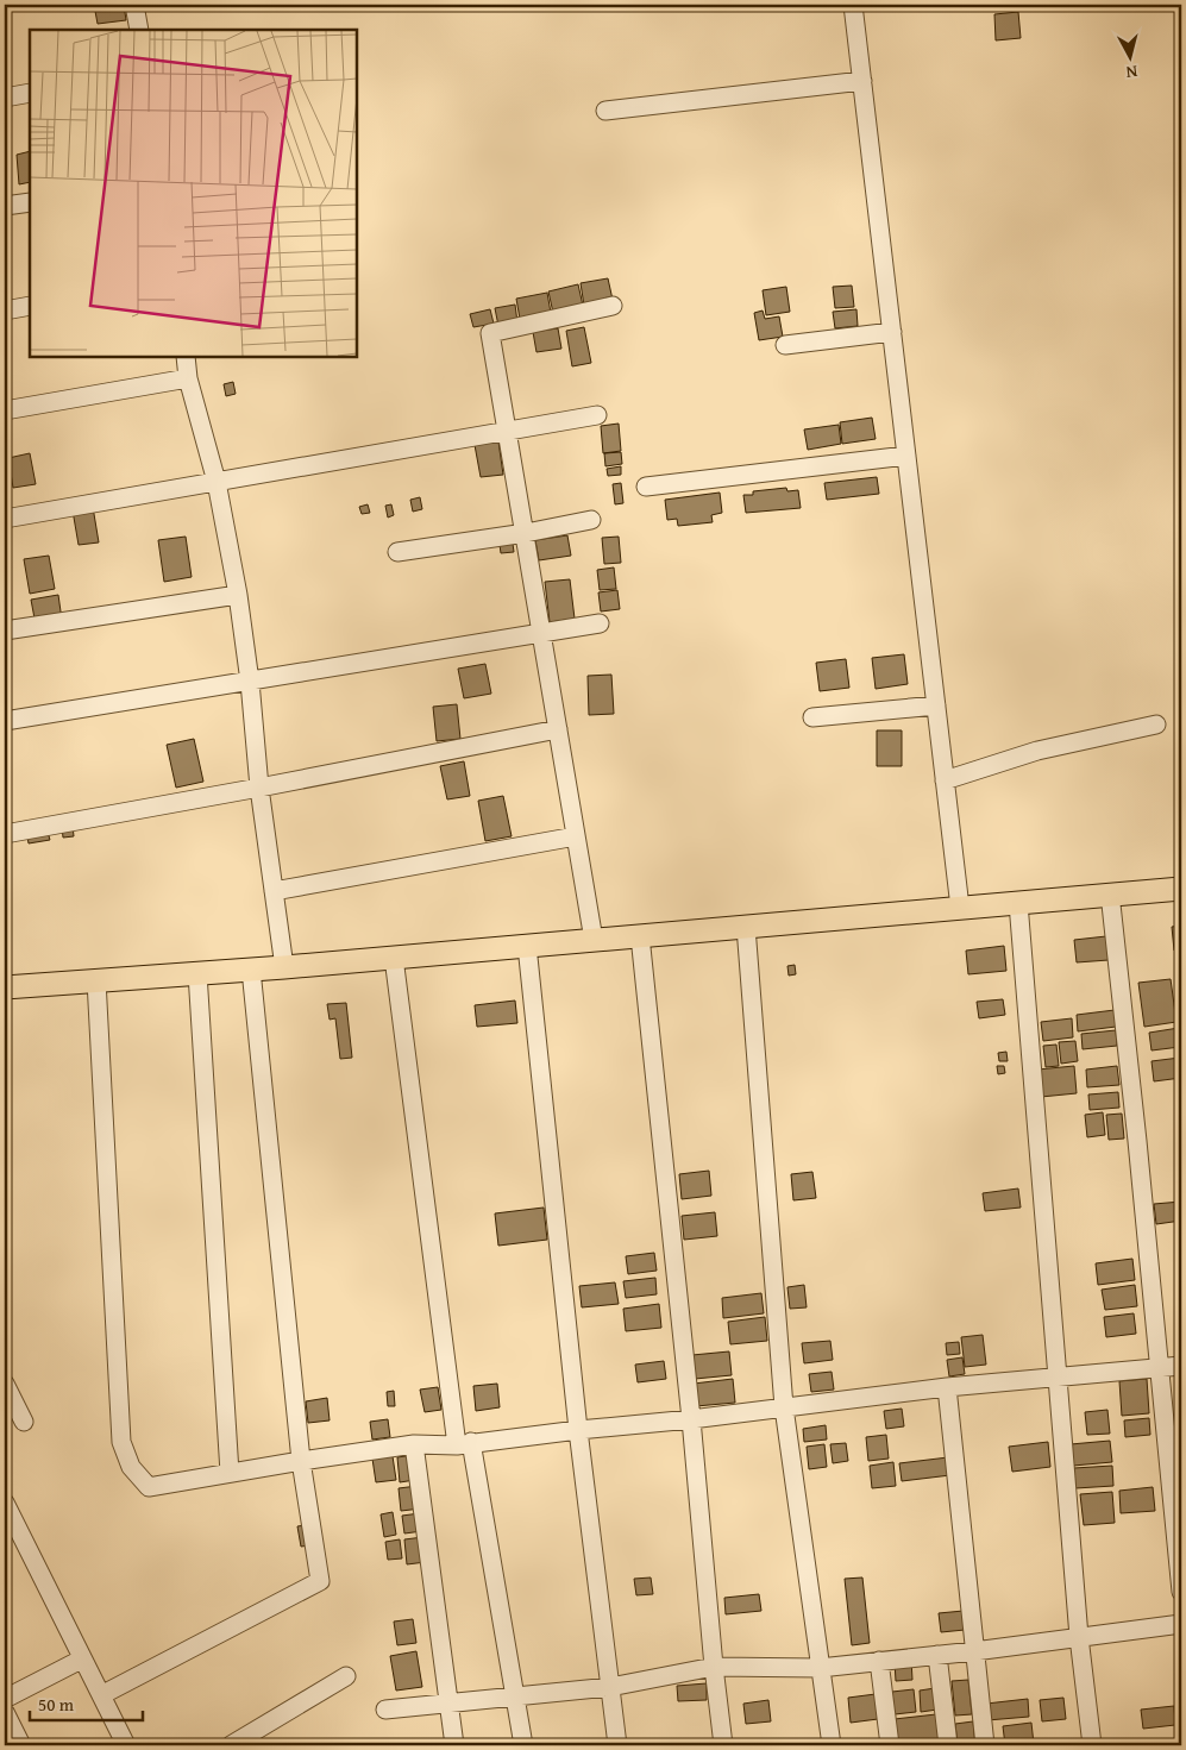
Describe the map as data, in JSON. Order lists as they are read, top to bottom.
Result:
{
  "scale_bar": "50 m",
  "north": "bottom"
}
